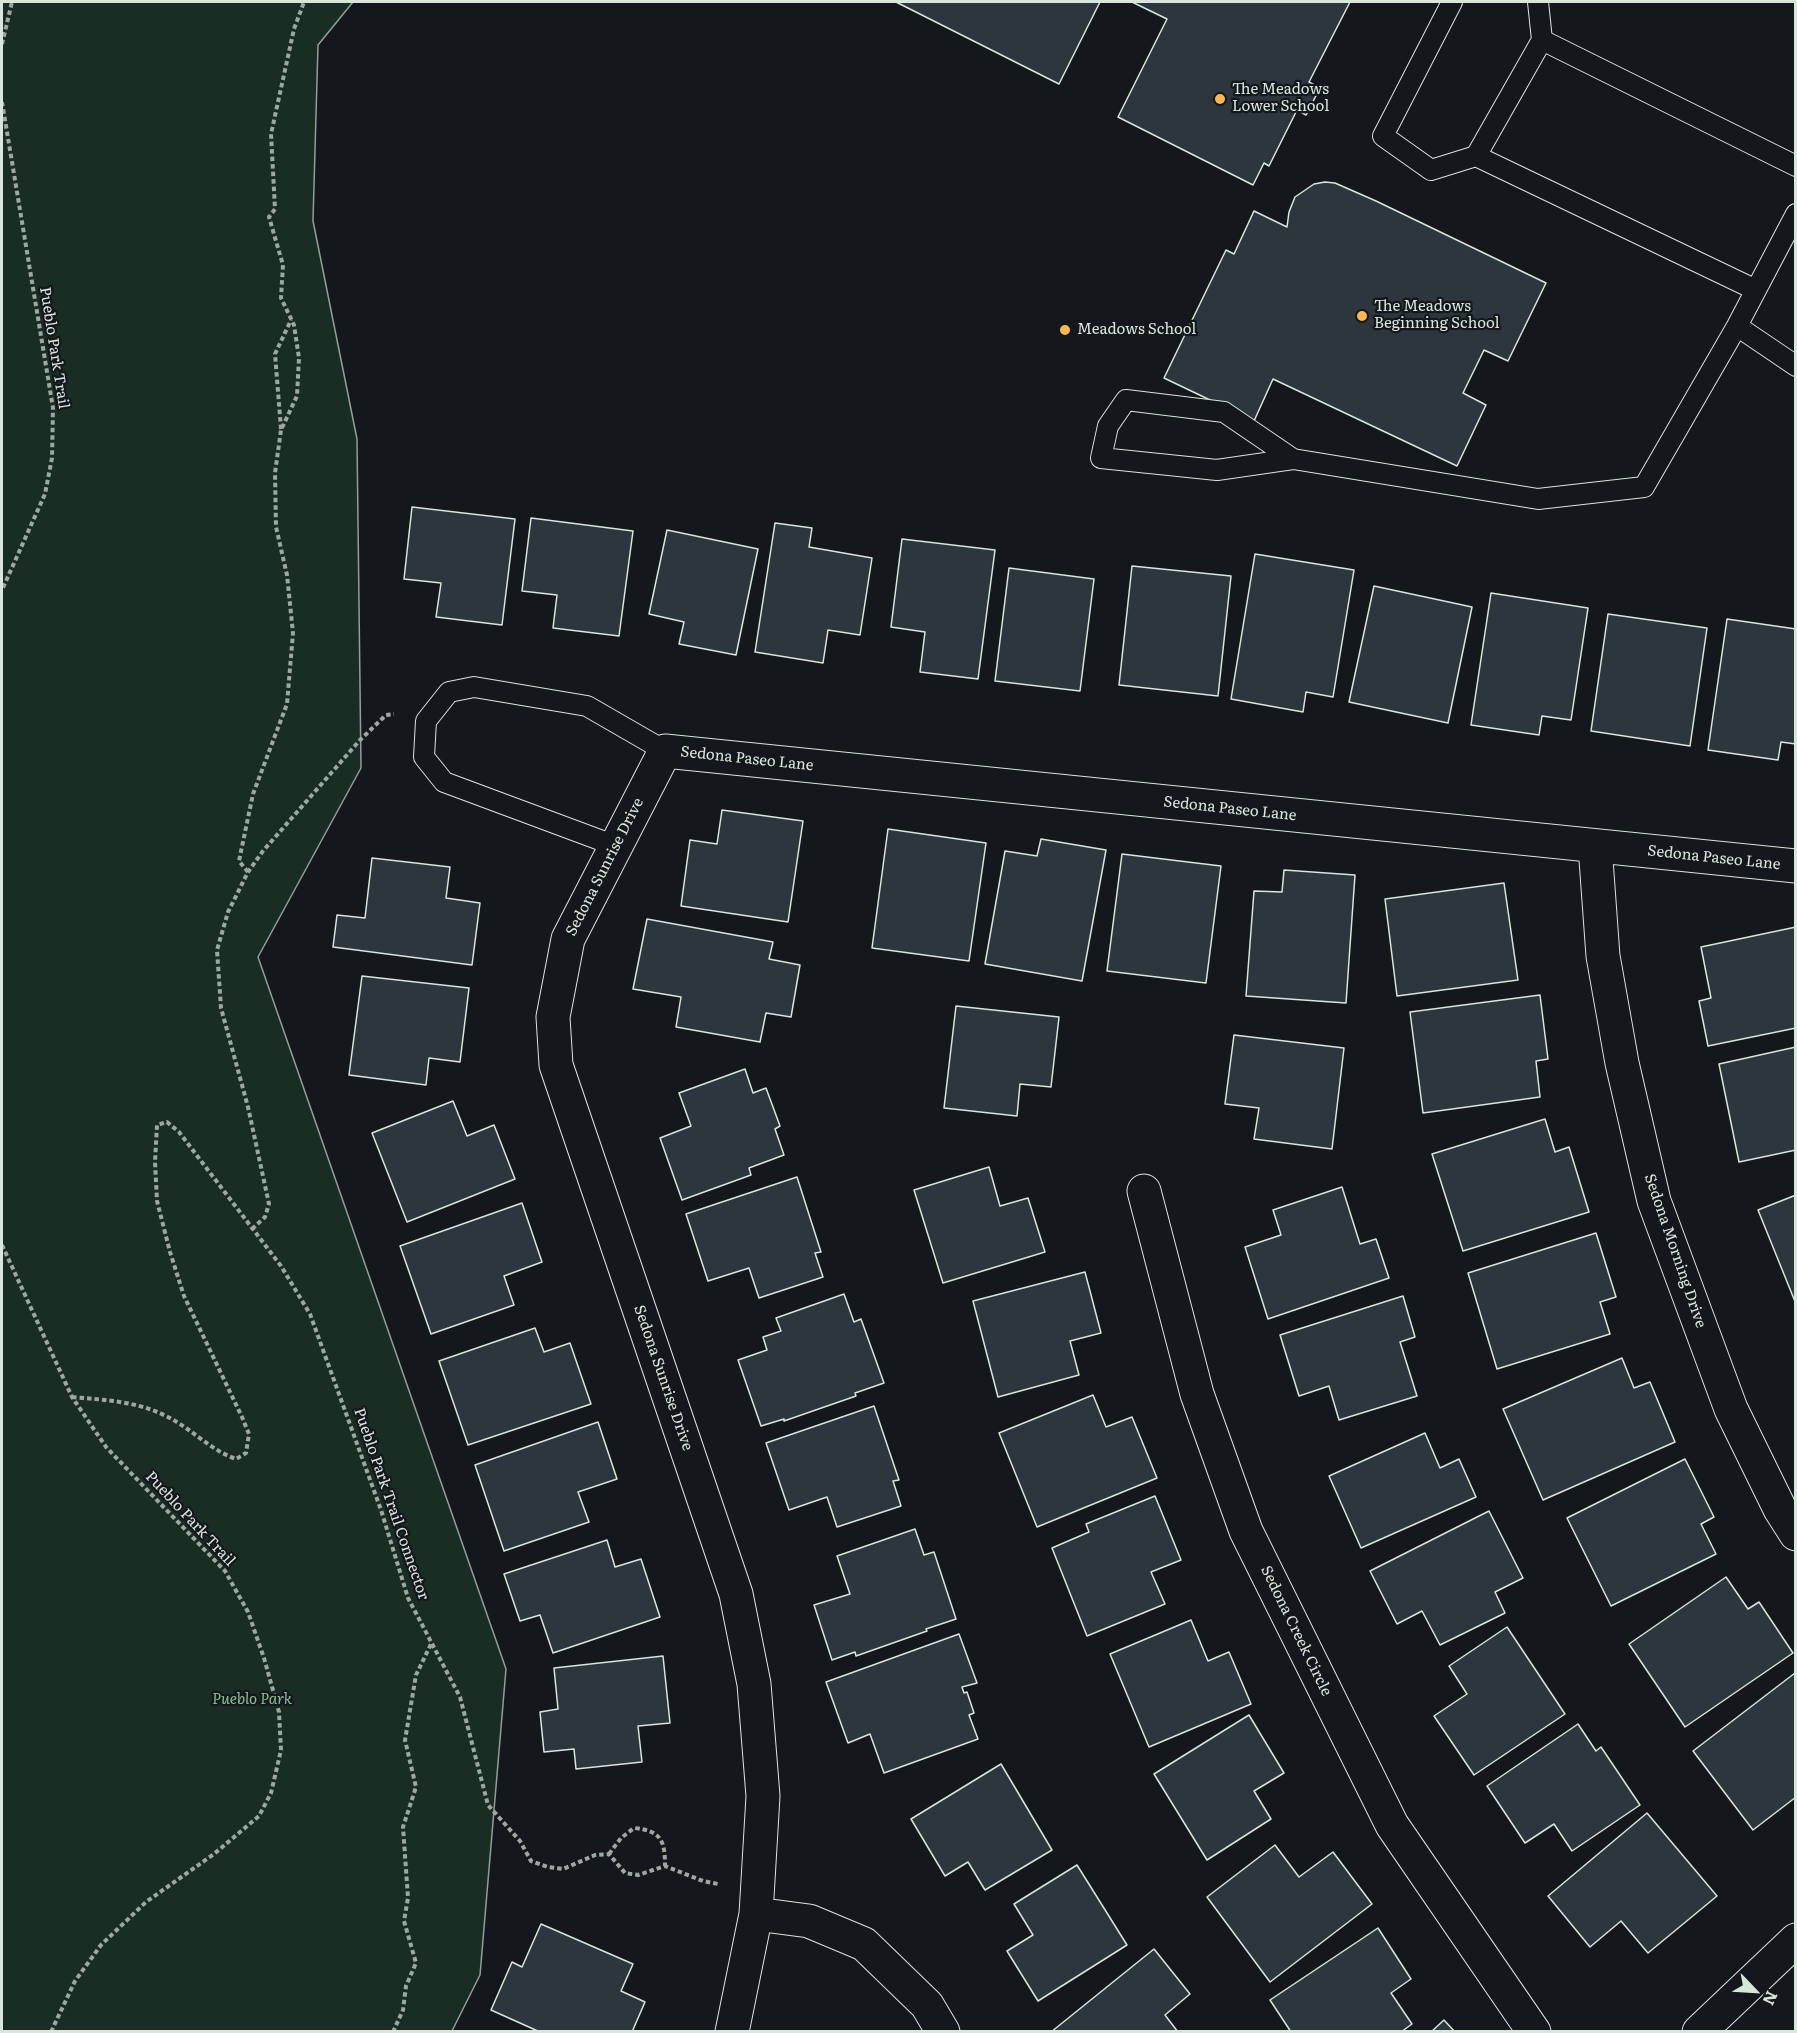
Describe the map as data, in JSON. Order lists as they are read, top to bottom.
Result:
{
  "streets": {
    "street": [
      "Sedona Paseo Lane",
      "Sedona Sunrise Drive",
      "Sedona Morning Drive",
      "Sedona Creek Circle"
    ],
    "path": ["Pueblo Park Trail", "Pueblo Park Trail Connector"]
  },
  "crossings": [
    ["Pueblo Park Trail", "Pueblo Park Trail Connector"],
    ["Sedona Paseo Lane", "Sedona Sunrise Drive"],
    ["Sedona Paseo Lane", "Sedona Morning Drive"]
  ],
  "parks": ["Pueblo Park"],
  "places": ["The Meadows Lower School", "The Meadows Beginning School", "Meadows School"],
  "north": "bottom right"
}
